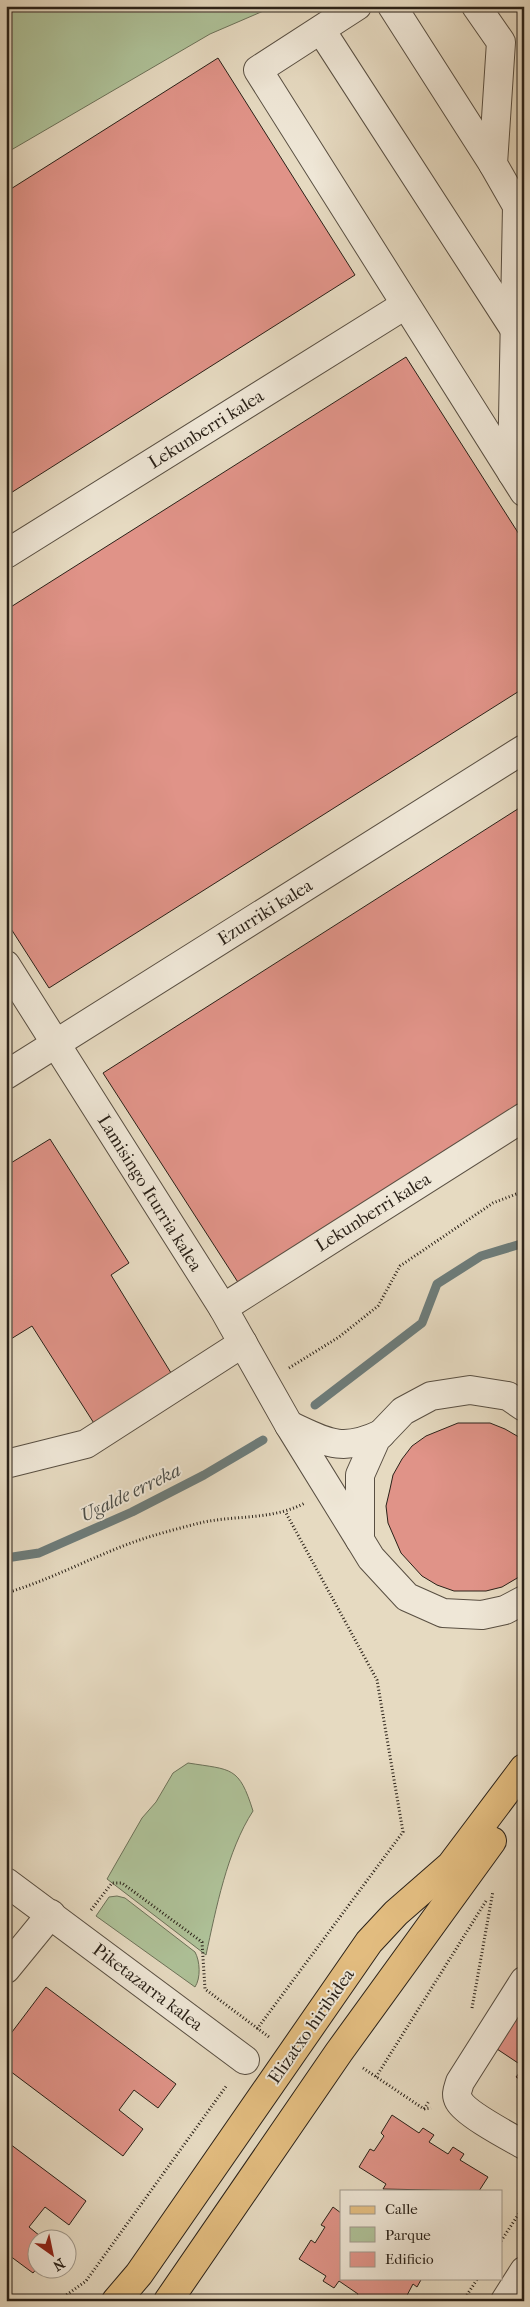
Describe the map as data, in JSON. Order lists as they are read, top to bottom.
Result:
{
  "streets": {
    "main road": ["Elizatxo hiribidea"],
    "street": [
      "Lekunberri kalea",
      "Ezurriki kalea",
      "Lamisingo Iturria kalea",
      "Piketazarra kalea"
    ]
  },
  "crossings": [
    ["Lekunberri kalea", "Lamisingo Iturria kalea"],
    ["Ezurriki kalea", "Lamisingo Iturria kalea"]
  ],
  "water": ["Ugalde erreka"],
  "legend": ["Calle", "Parque", "Edificio"],
  "north": "bottom right"
}
